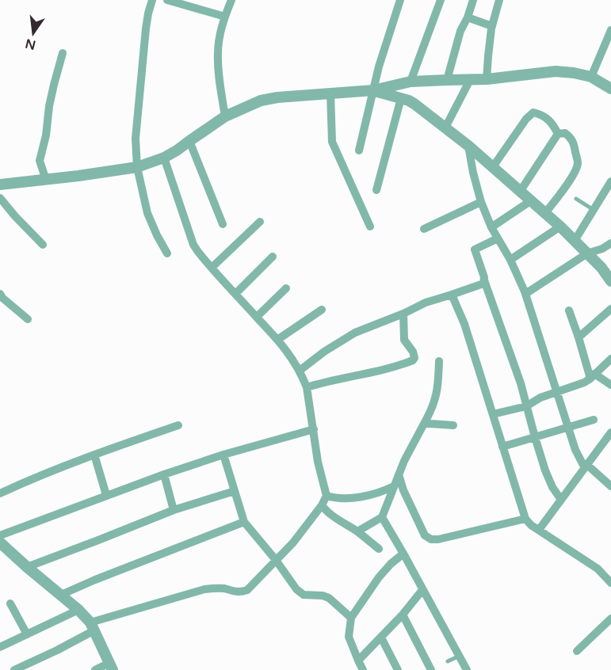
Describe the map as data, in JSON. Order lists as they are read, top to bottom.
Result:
{
  "north": "bottom"
}
